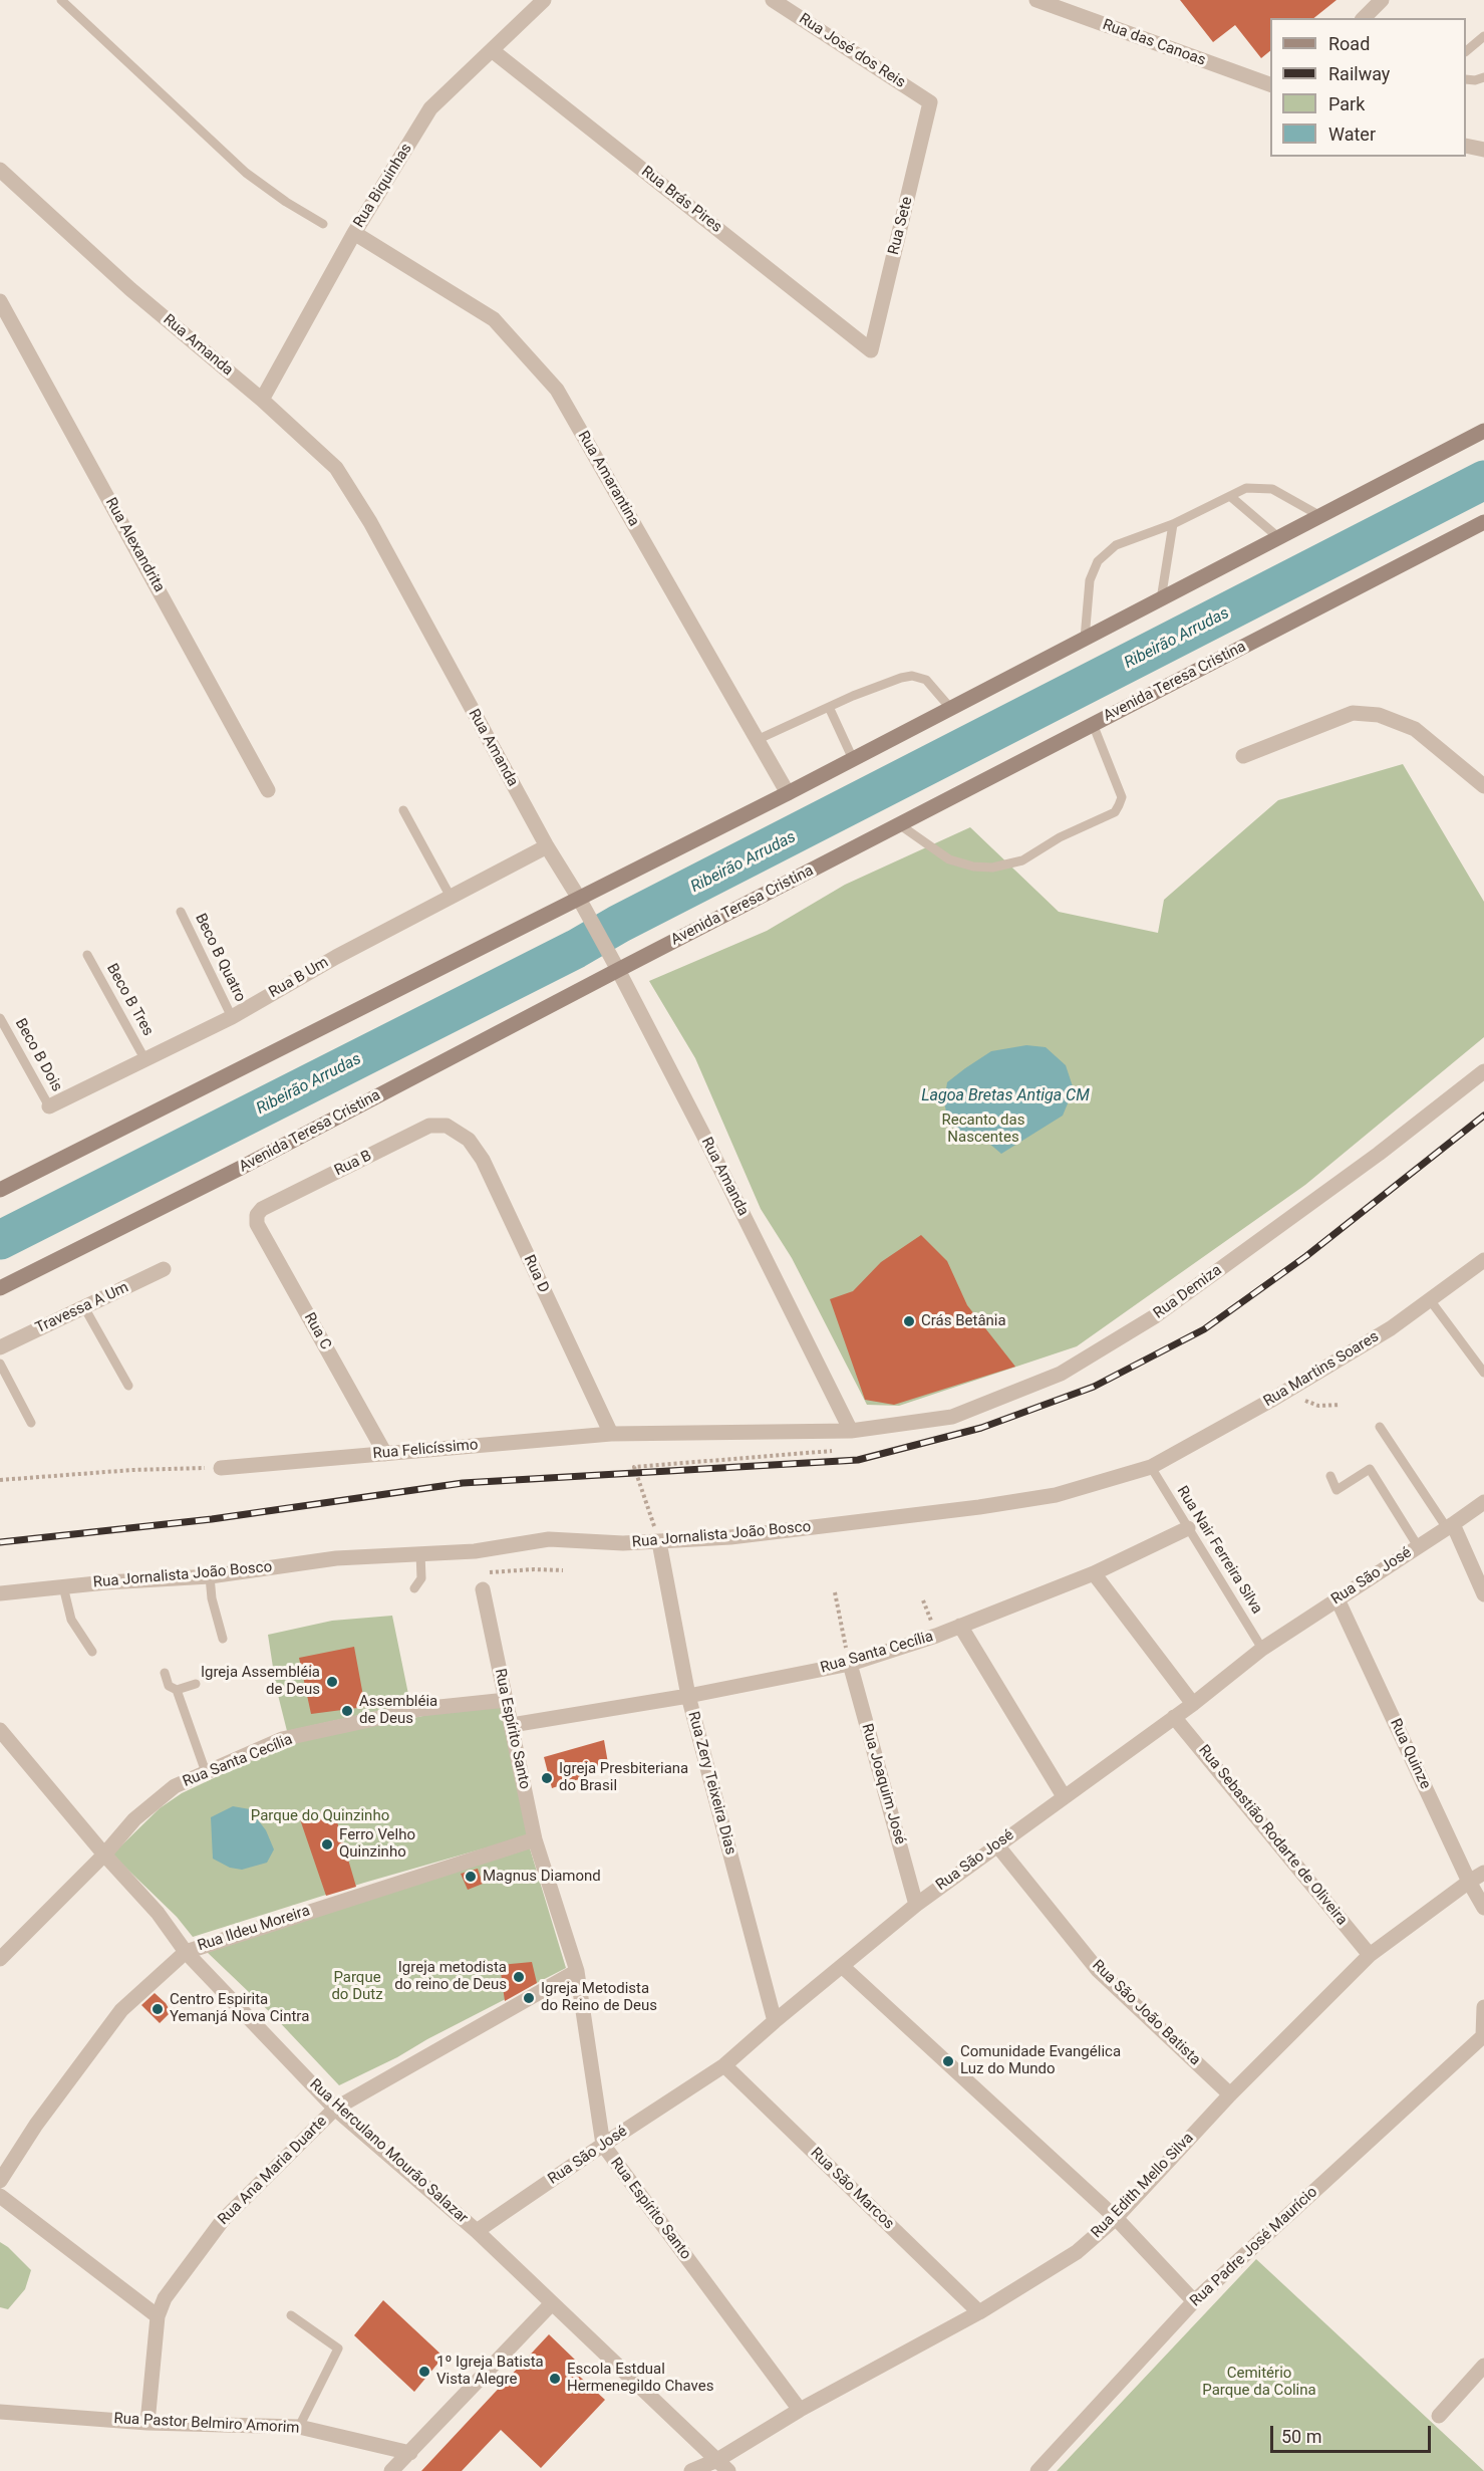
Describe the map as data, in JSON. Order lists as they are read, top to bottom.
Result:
{
  "streets": {
    "main road": ["Avenida Teresa Cristina"],
    "street": [
      "Rua das Canoas",
      "Rua José dos Reis",
      "Rua Biquinhas",
      "Rua Brás Pires",
      "Rua Sete",
      "Rua Amanda",
      "Rua Amarantina",
      "Rua Alexandrita",
      "Rua B Um",
      "Rua B",
      "Rua D",
      "Rua Demiza",
      "Travessa A Um",
      "Rua C",
      "Rua Martins Soares",
      "Rua Felicíssimo",
      "Rua Jornalista João Bosco",
      "Rua São José",
      "Rua Santa Cecília",
      "Rua Espírito Santo",
      "Rua Quinze",
      "Rua Zery Teixeira Dias",
      "Rua Joaquim José",
      "Rua Sebastião Rodarte de Oliveira",
      "Rua Ildeu Moreira",
      "Rua São João Batista",
      "Rua Herculano Mourão Salazar",
      "Rua Ana Maria Duarte",
      "Rua Edith Mello Silva",
      "Rua São Marcos",
      "Rua Padre José Maurício",
      "Rua Pastor Belmiro Amorim"
    ],
    "lane": [
      "Beco B Quatro",
      "Beco B Tres",
      "Beco B Dois",
      "Rua Nair Ferreira Silva"
    ]
  },
  "crossings": [
    ["Rua José dos Reis", "Rua Sete"],
    ["Rua Biquinhas", "Rua Brás Pires"],
    ["Rua Biquinhas", "Rua Amanda"],
    ["Rua Biquinhas", "Rua Amarantina"],
    ["Rua Brás Pires", "Rua Sete"],
    ["Rua Amanda", "Avenida Teresa Cristina"],
    ["Rua Amanda", "Rua B Um"],
    ["Rua Amanda", "Rua Demiza"],
    ["Rua Amanda", "Rua Felicíssimo"],
    ["Beco B Quatro", "Rua B Um"],
    ["Rua B Um", "Beco B Tres"],
    ["Rua B Um", "Beco B Dois"],
    ["Rua B", "Rua D"],
    ["Rua B", "Rua C"],
    ["Rua D", "Rua Felicíssimo"],
    ["Rua Demiza", "Rua Felicíssimo"],
    ["Rua C", "Rua Felicíssimo"],
    ["Rua Martins Soares", "Rua Jornalista João Bosco"],
    ["Rua Martins Soares", "Rua Nair Ferreira Silva"],
    ["Rua Jornalista João Bosco", "Rua Nair Ferreira Silva"],
    ["Rua Jornalista João Bosco", "Rua Zery Teixeira Dias"],
    ["Rua Nair Ferreira Silva", "Rua São José"],
    ["Rua Nair Ferreira Silva", "Rua Santa Cecília"],
    ["Rua São José", "Rua Espírito Santo"],
    ["Rua São José", "Rua Quinze"],
    ["Rua São José", "Rua Zery Teixeira Dias"],
    ["Rua São José", "Rua Joaquim José"],
    ["Rua São José", "Rua Sebastião Rodarte de Oliveira"],
    ["Rua São José", "Rua São João Batista"],
    ["Rua São José", "Rua Herculano Mourão Salazar"],
    ["Rua São José", "Rua São Marcos"],
    ["Rua Santa Cecília", "Rua Espírito Santo"],
    ["Rua Santa Cecília", "Rua Zery Teixeira Dias"],
    ["Rua Santa Cecília", "Rua Joaquim José"],
    ["Rua Santa Cecília", "Rua Herculano Mourão Salazar"],
    ["Rua Espírito Santo", "Rua Ildeu Moreira"],
    ["Rua Espírito Santo", "Rua Ana Maria Duarte"],
    ["Rua Espírito Santo", "Rua Edith Mello Silva"],
    ["Rua Quinze", "Rua Edith Mello Silva"],
    ["Rua Sebastião Rodarte de Oliveira", "Rua Edith Mello Silva"],
    ["Rua Ildeu Moreira", "Rua Herculano Mourão Salazar"],
    ["Rua São João Batista", "Rua Edith Mello Silva"],
    ["Rua Herculano Mourão Salazar", "Rua Ana Maria Duarte"],
    ["Rua Herculano Mourão Salazar", "Rua Edith Mello Silva"],
    ["Rua Ana Maria Duarte", "Rua Pastor Belmiro Amorim"],
    ["Rua Edith Mello Silva", "Rua São Marcos"]
  ],
  "water": ["Ribeirão Arrudas", "Lagoa Bretas Antiga CM"],
  "parks": [
    "Recanto das Nascentes",
    "Parque do Quinzinho",
    "Parque do Dutz",
    "Cemitério Parque da Colina"
  ],
  "places": [
    "Crás Betânia",
    "Igreja Assembléia de Deus",
    "Assembléia de Deus",
    "Igreja Presbiteriana do Brasil",
    "Ferro Velho Quinzinho",
    "Magnus Diamond",
    "Igreja metodista do reino de Deus",
    "Igreja Metodista do Reino de Deus",
    "Centro Espirita Yemanjá Nova Cintra",
    "Comunidade Evangélica Luz do Mundo",
    "1º Igreja Batista Vista Alegre",
    "Escola Estdual Hermenegildo Chaves"
  ],
  "legend": [
    "Road",
    "Railway",
    "Park",
    "Water"
  ],
  "scale_bar": "50 m"
}
